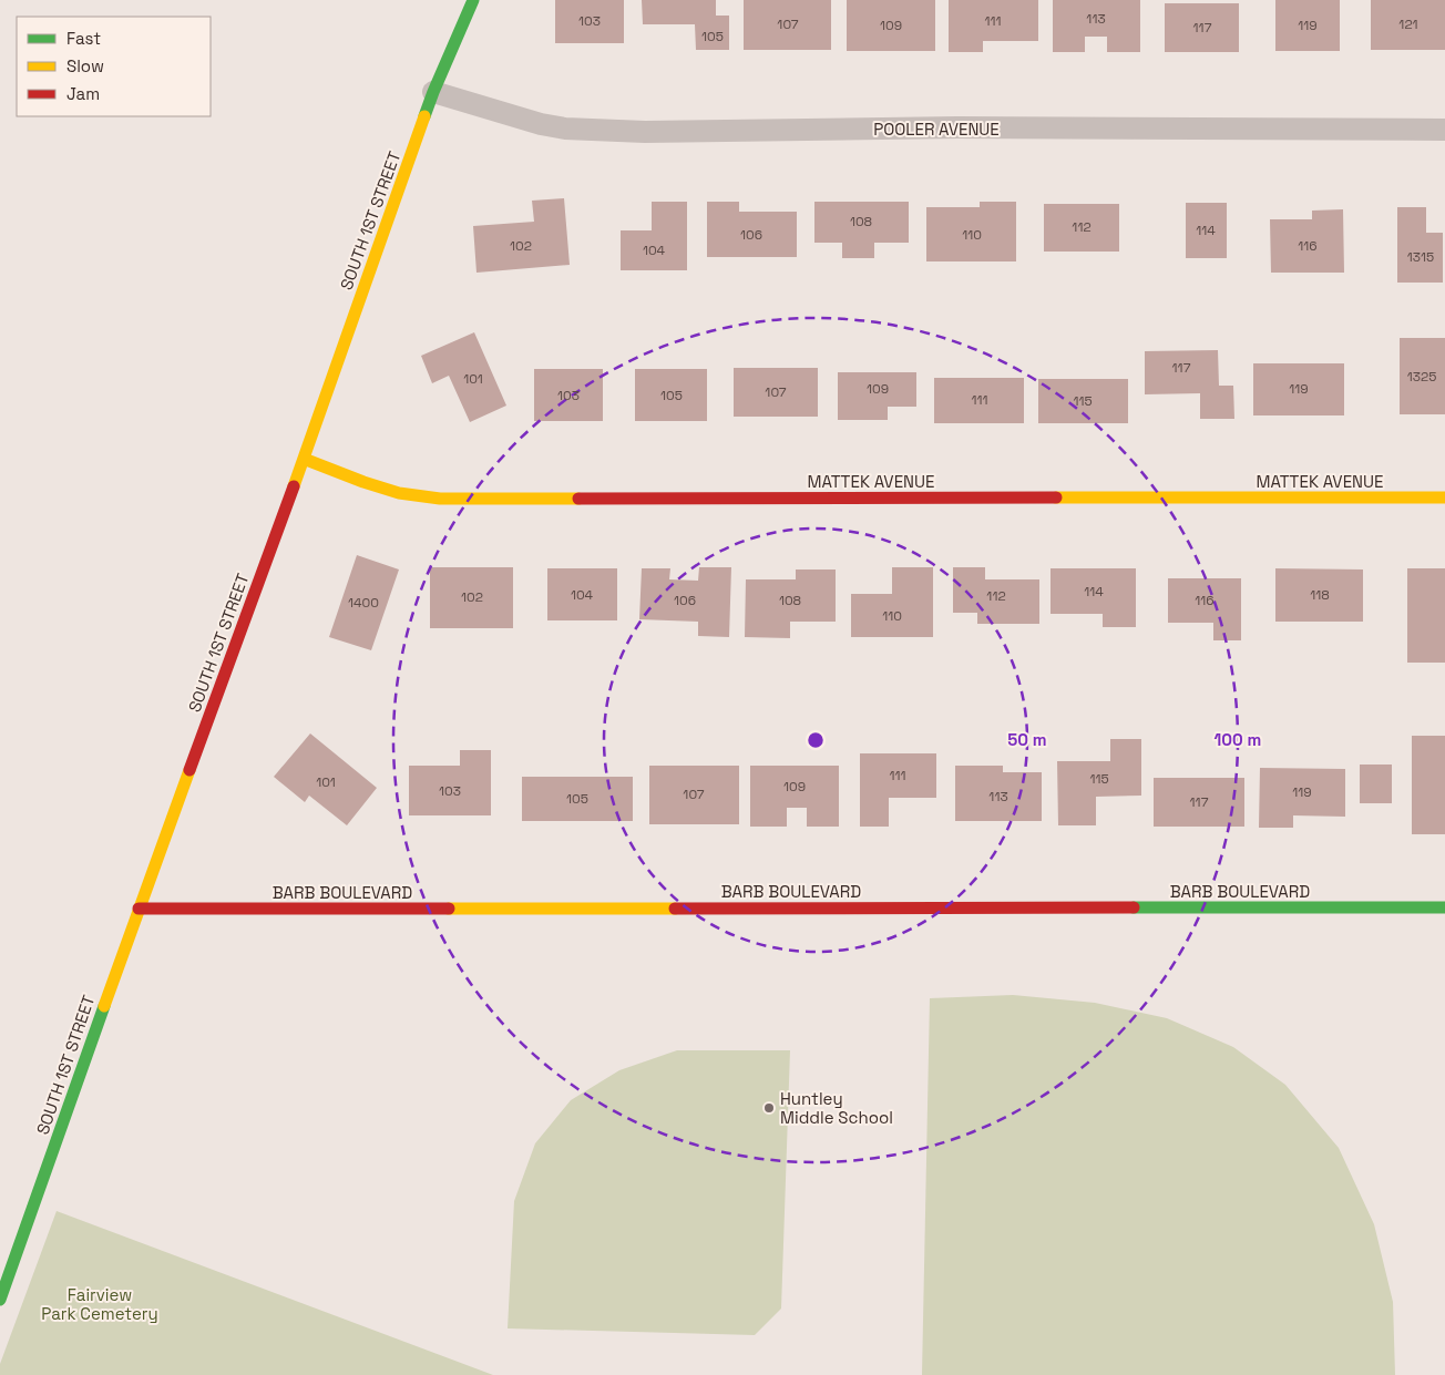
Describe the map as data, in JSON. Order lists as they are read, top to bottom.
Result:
{
  "streets": {
    "street": [
      "POOLER AVENUE",
      "SOUTH 1ST STREET",
      "MATTEK AVENUE",
      "BARB BOULEVARD"
    ]
  },
  "crossings": [
    ["POOLER AVENUE", "SOUTH 1ST STREET"],
    ["SOUTH 1ST STREET", "MATTEK AVENUE"],
    ["SOUTH 1ST STREET", "BARB BOULEVARD"]
  ],
  "parks": ["Fairview Park Cemetery"],
  "places": ["Huntley Middle School"],
  "house_numbers": [
    "113",
    "103",
    "111",
    "107",
    "121",
    "109",
    "119",
    "117",
    "105",
    "108",
    "112",
    "114",
    "106",
    "110",
    "102",
    "116",
    "104",
    "1315",
    "117",
    "1325",
    "101",
    "109",
    "119",
    "107",
    "103",
    "105",
    "111",
    "115",
    "114",
    "104",
    "118",
    "112",
    "102",
    "106",
    "108",
    "116",
    "1400",
    "110",
    "111",
    "115",
    "101",
    "109",
    "103",
    "119",
    "107",
    "113",
    "105",
    "117"
  ],
  "legend": ["Fast", "Slow", "Jam"],
  "rings": ["50 m", "100 m"]
}
